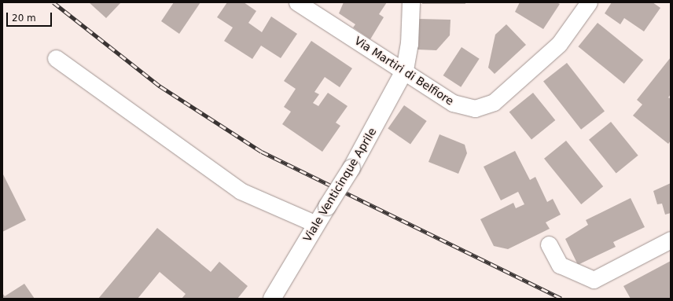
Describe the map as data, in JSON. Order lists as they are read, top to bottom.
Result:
{
  "streets": {
    "street": ["Via Martiri di Belfiore", "Viale Venticinque Aprile"]
  },
  "crossings": [
    ["Via Martiri di Belfiore", "Viale Venticinque Aprile"]
  ],
  "scale_bar": "20 m"
}
